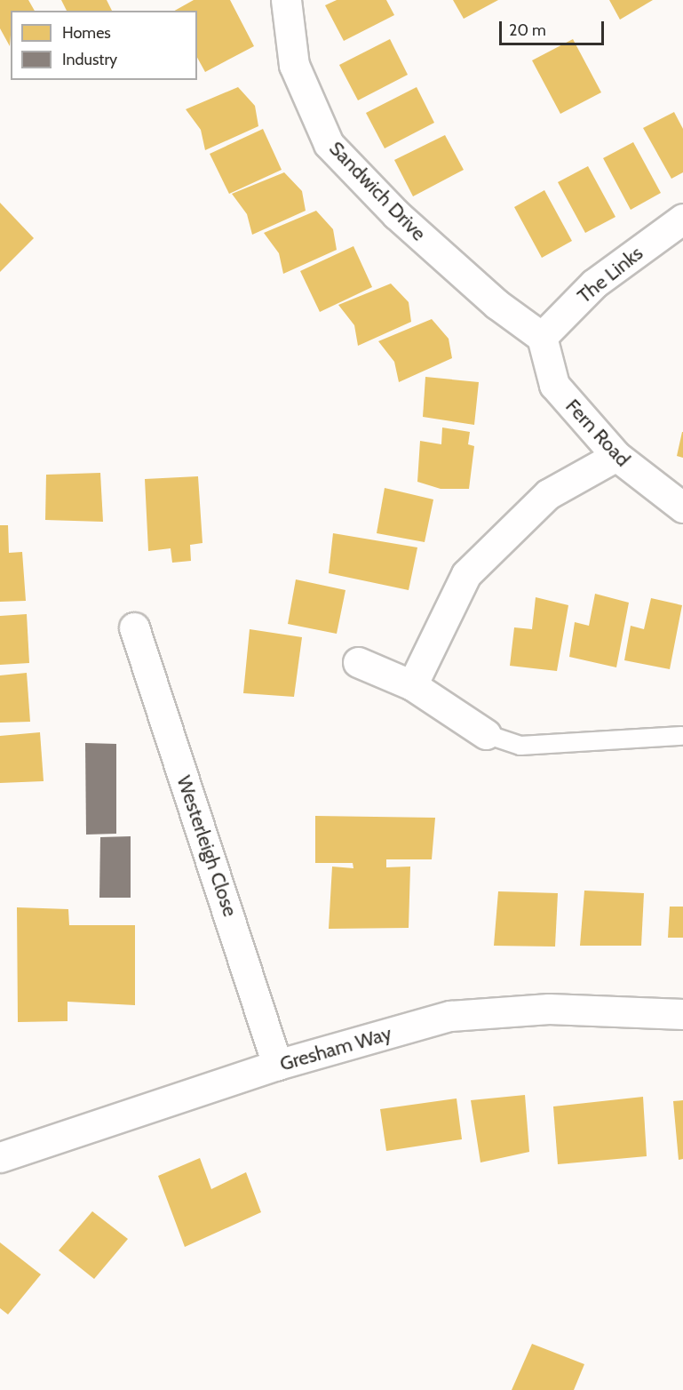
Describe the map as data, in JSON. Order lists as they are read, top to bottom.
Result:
{
  "streets": {
    "street": [
      "Sandwich Drive",
      "The Links",
      "Fern Road",
      "Westerleigh Close",
      "Gresham Way"
    ]
  },
  "crossings": [
    ["Sandwich Drive", "The Links"],
    ["Sandwich Drive", "Fern Road"],
    ["The Links", "Fern Road"],
    ["Westerleigh Close", "Gresham Way"]
  ],
  "legend": ["Homes", "Industry"],
  "scale_bar": "20 m"
}
